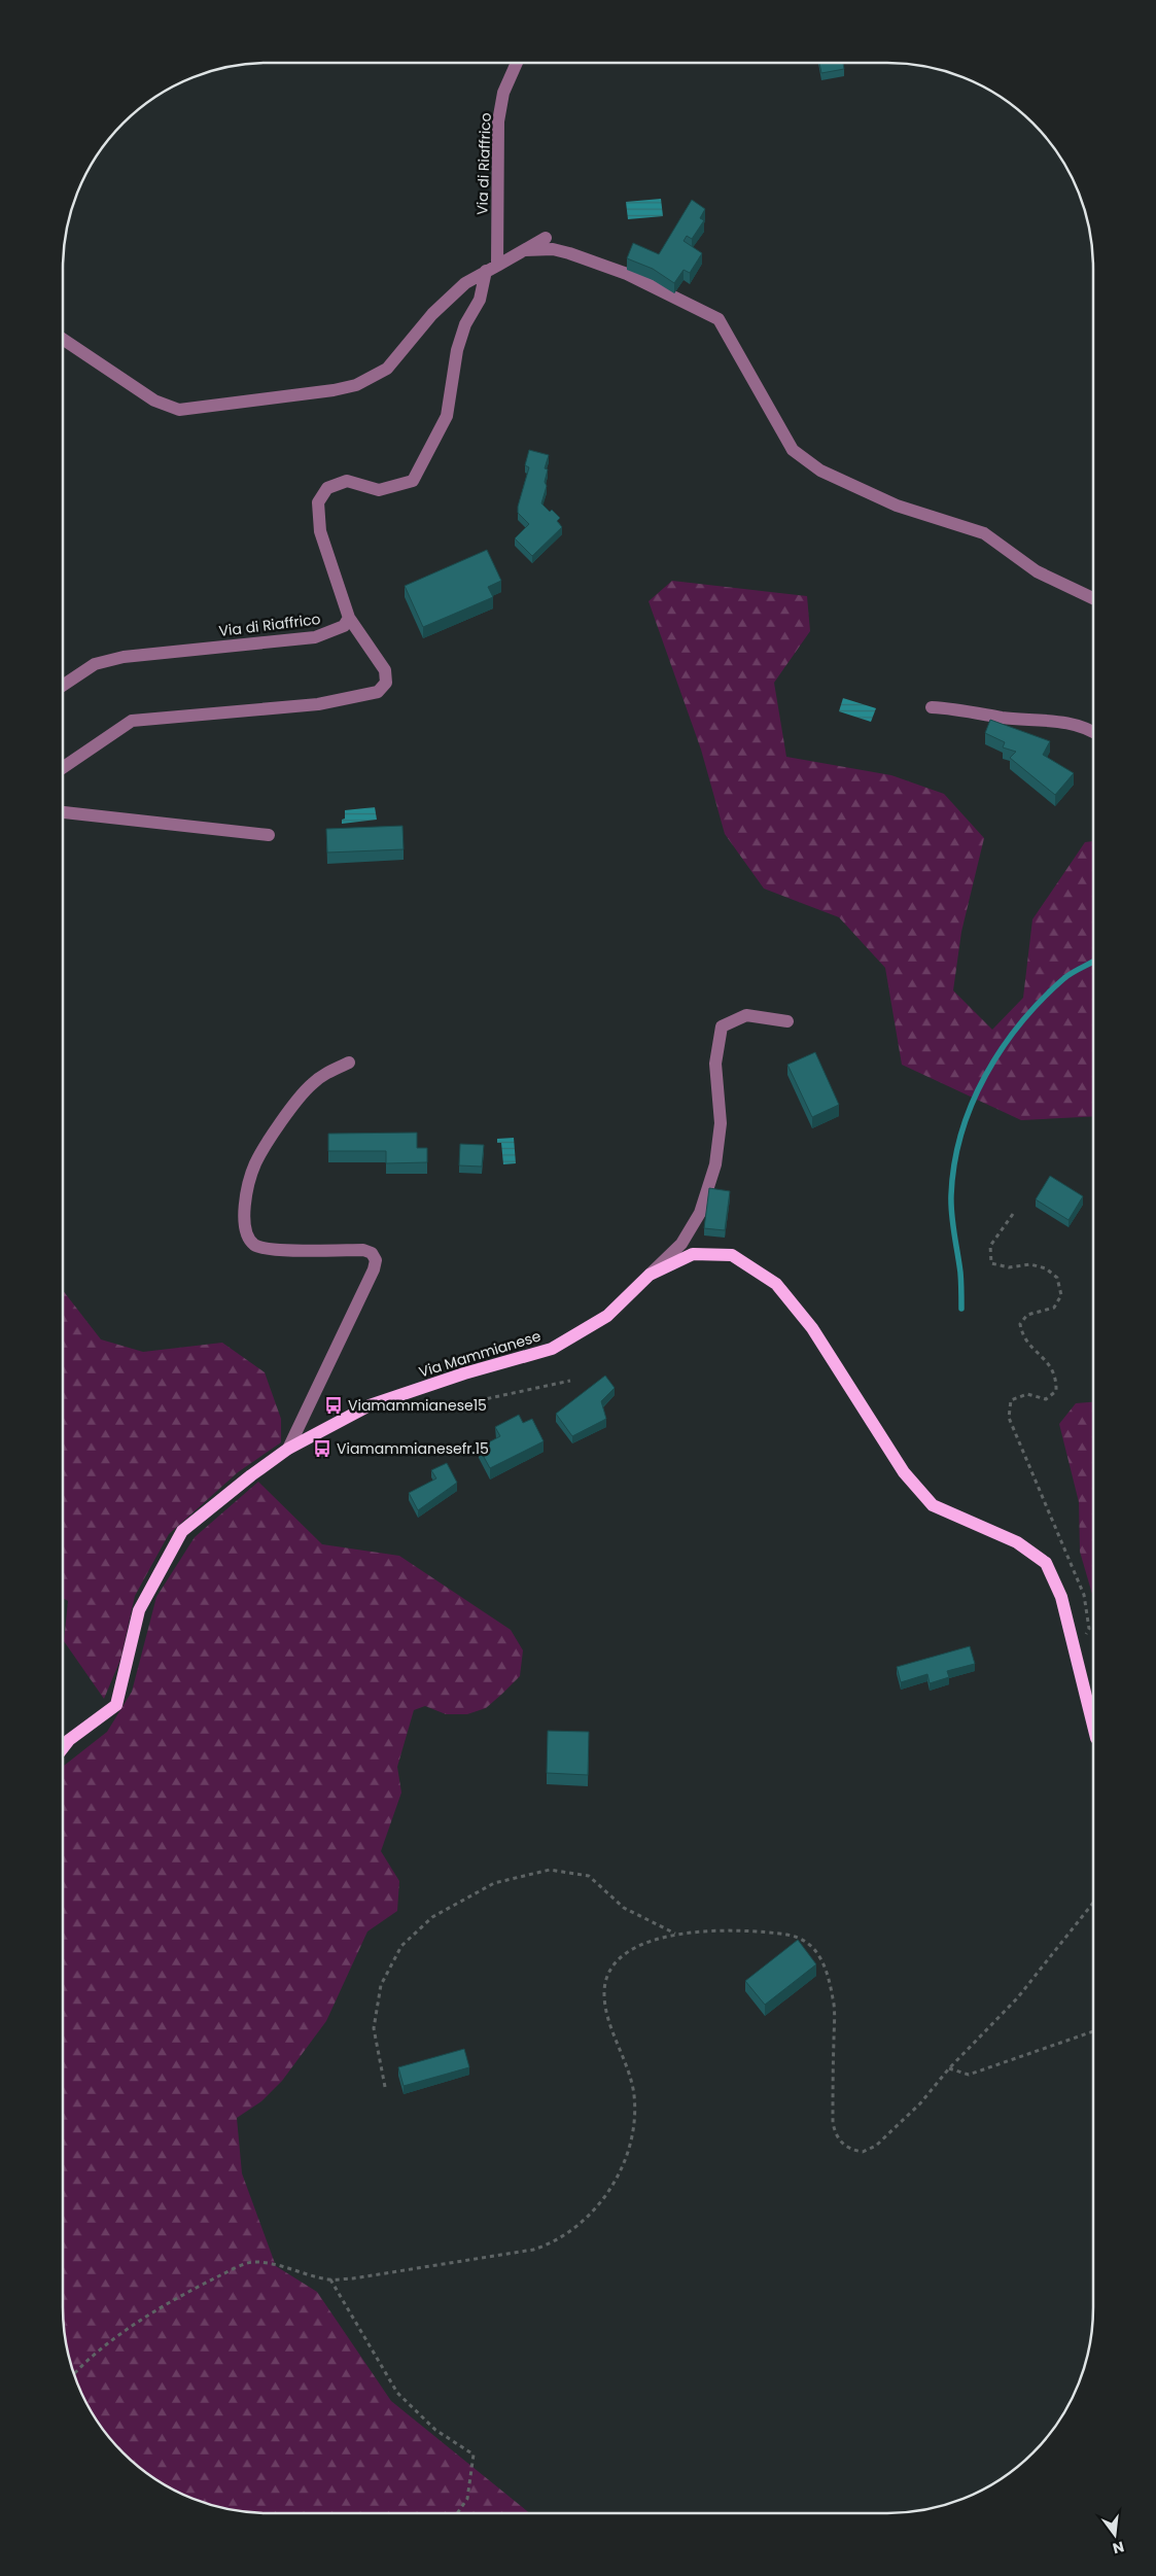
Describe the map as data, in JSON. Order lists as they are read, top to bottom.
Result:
{
  "streets": {
    "main road": ["Via Mammianese"],
    "street": ["Via di Riaffrico"]
  },
  "places": {
    "bus stop": ["Viamammianese15", "Viamammianesefr.15"]
  },
  "north": "bottom"
}
